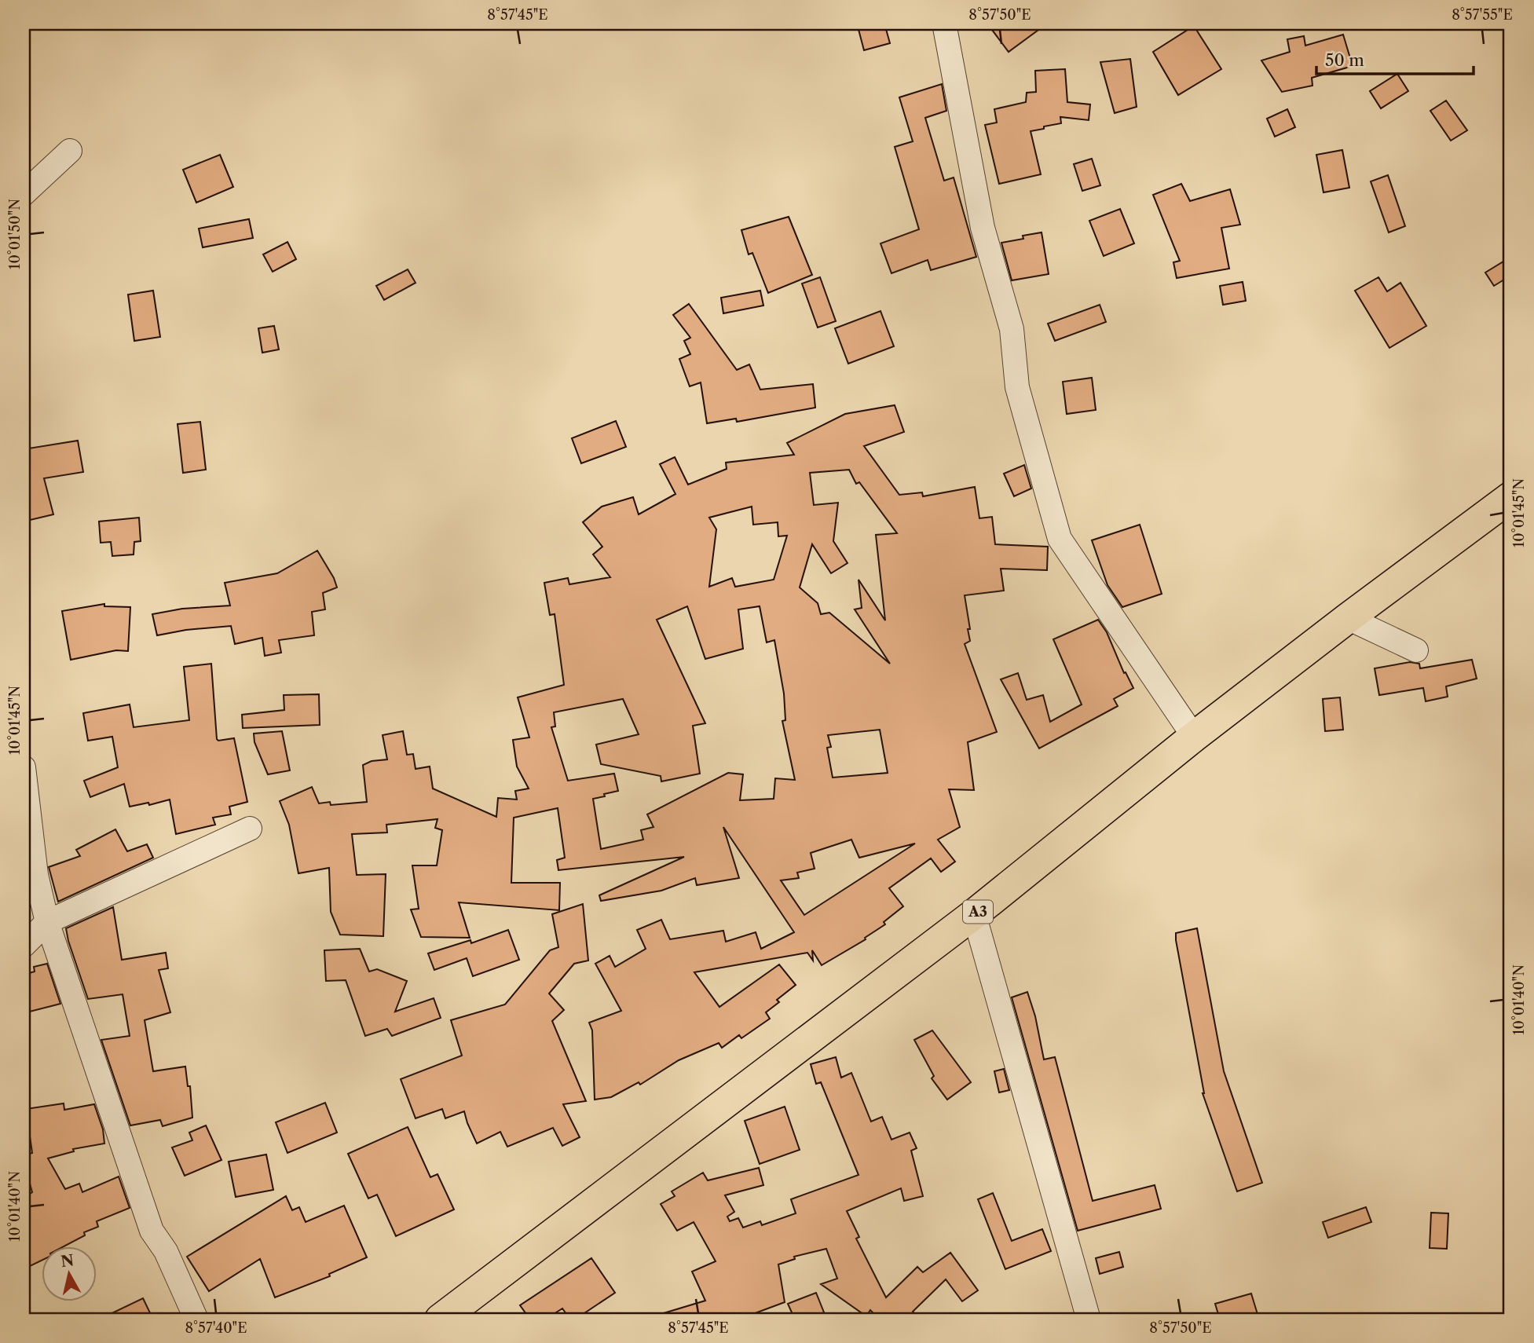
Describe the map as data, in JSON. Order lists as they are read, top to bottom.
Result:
{
  "streets": {
    "highway": ["A3"]
  },
  "scale_bar": "50 m",
  "north": "top",
  "coordinates": [
    "8°57'45\"E",
    "8°57'50\"E",
    "8°57'55\"E",
    "10°01'50\"N",
    "10°01'45\"N",
    "10°01'40\"N",
    "8°57'40\"E"
  ]
}
